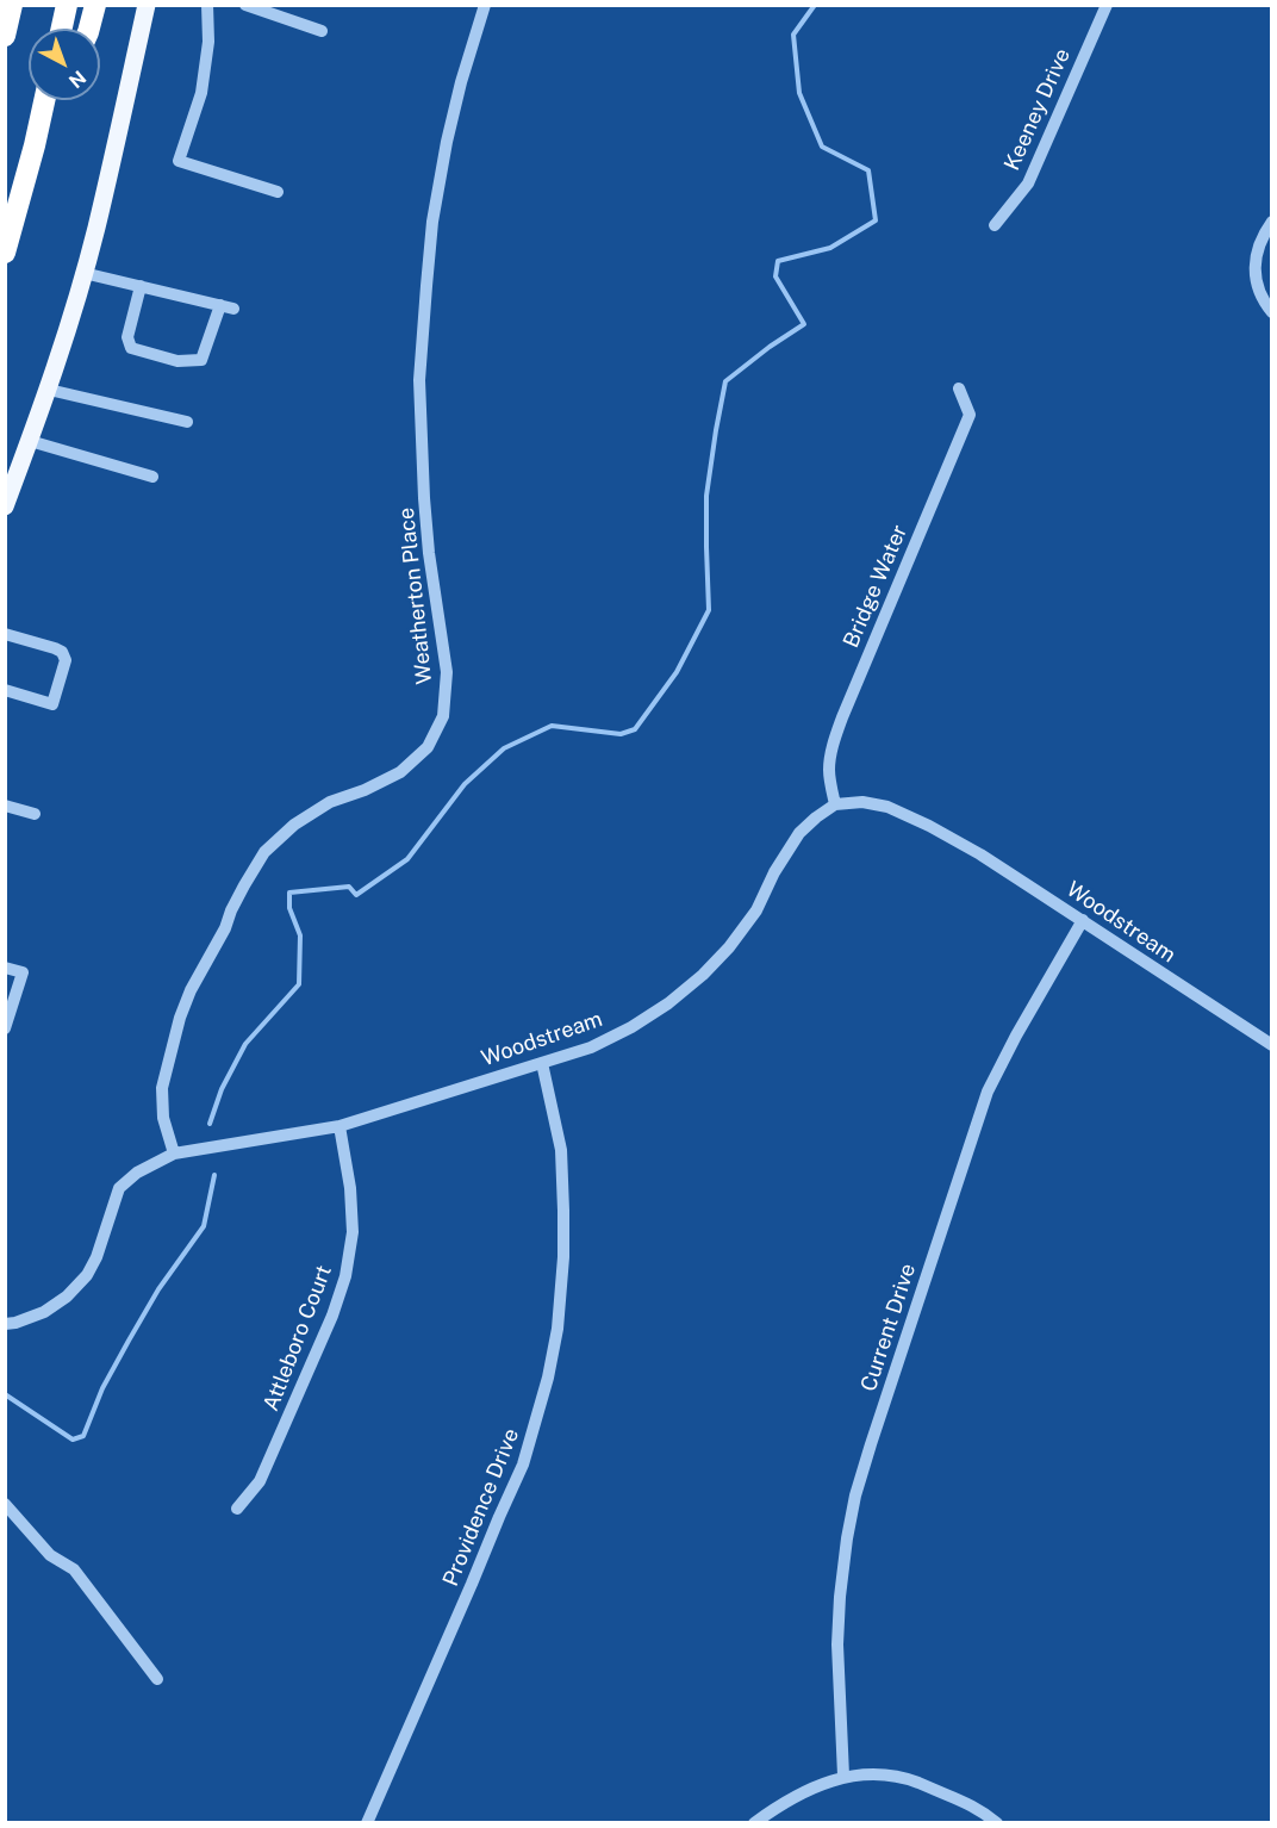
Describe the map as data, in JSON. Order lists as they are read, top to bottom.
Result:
{
  "streets": {
    "street": [
      "Keeney Drive",
      "Bridge Water",
      "Weatherton Place",
      "Woodstream",
      "Current Drive",
      "Attleboro Court",
      "Providence Drive"
    ]
  },
  "crossings": [
    ["Bridge Water", "Woodstream"],
    ["Weatherton Place", "Woodstream"],
    ["Woodstream", "Current Drive"],
    ["Woodstream", "Attleboro Court"],
    ["Woodstream", "Providence Drive"]
  ],
  "north": "bottom right"
}
